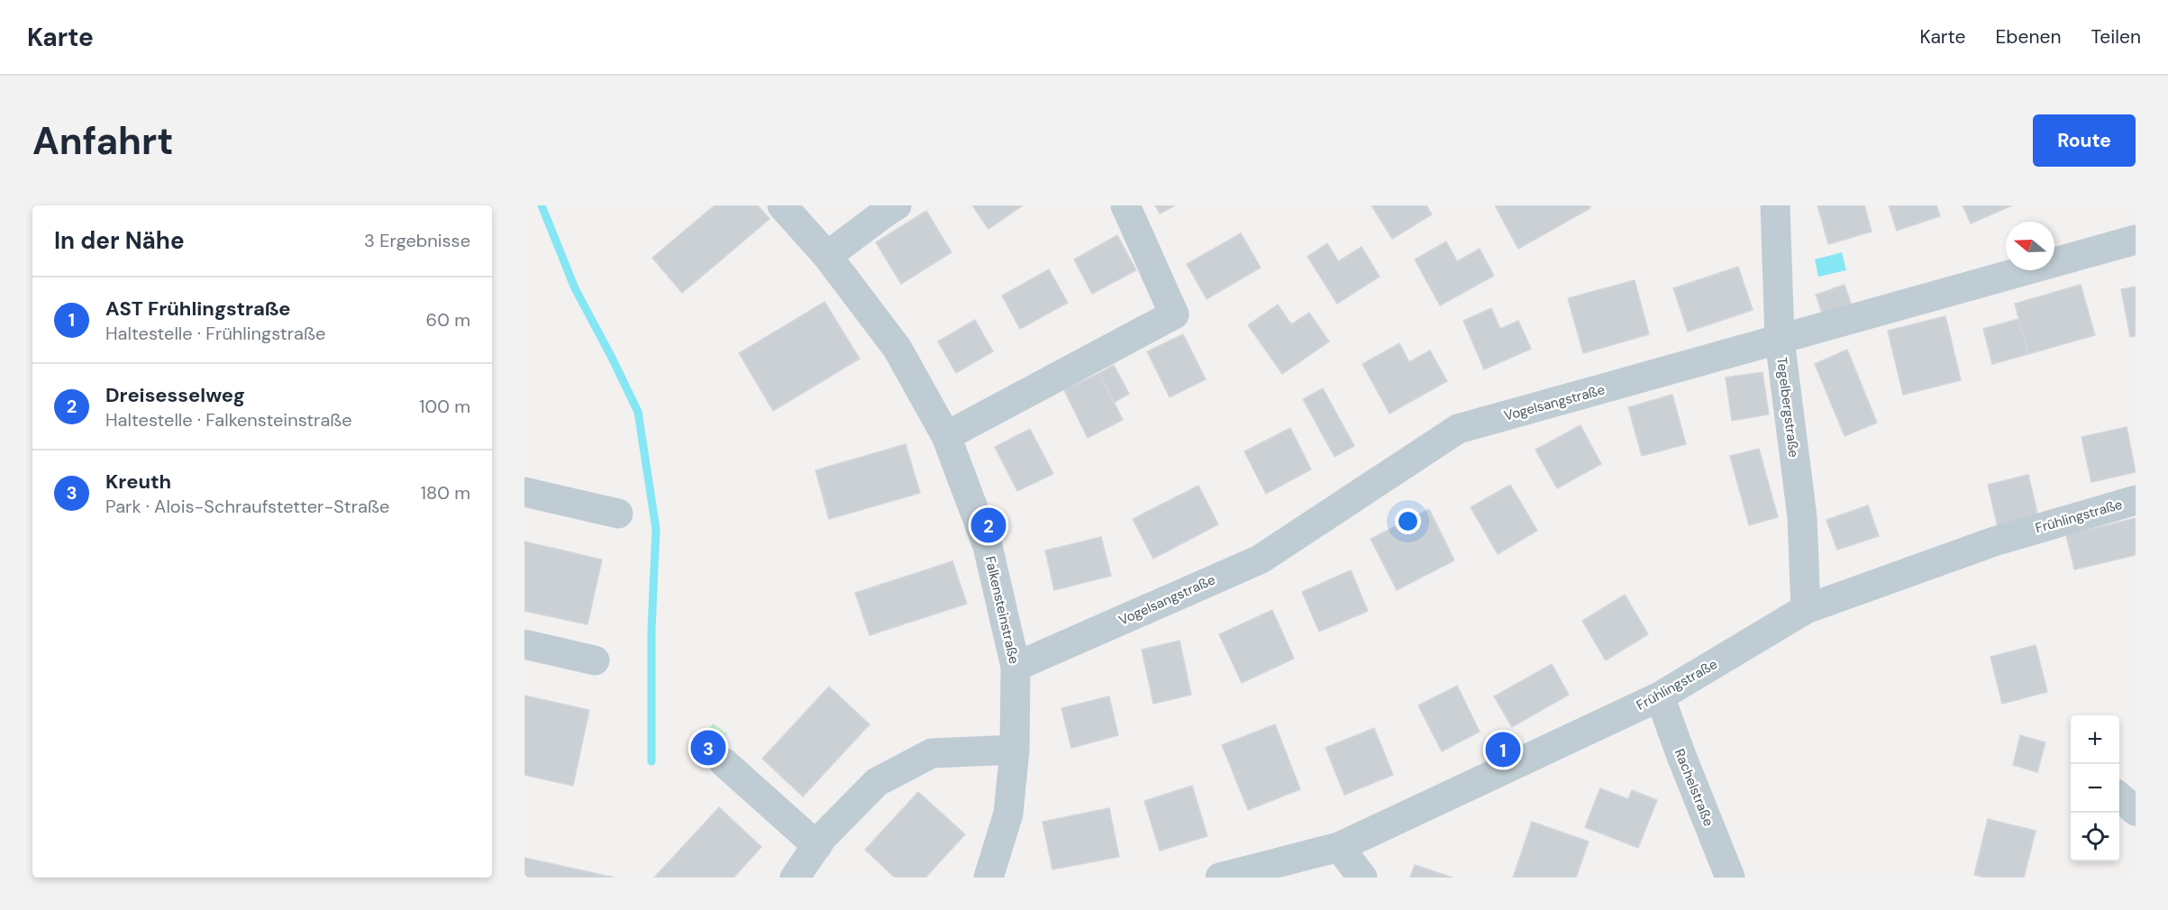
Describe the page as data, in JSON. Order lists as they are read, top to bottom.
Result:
{
  "streets": {
    "street": [
      "Vogelsangstraße",
      "Tegelbergstraße",
      "Frühlingstraße",
      "Falkensteinstraße",
      "Rachelstraße"
    ]
  },
  "crossings": [
    ["Vogelsangstraße", "Tegelbergstraße"],
    ["Vogelsangstraße", "Falkensteinstraße"],
    ["Tegelbergstraße", "Frühlingstraße"],
    ["Frühlingstraße", "Rachelstraße"]
  ],
  "north": "left",
  "page": {
    "header": "Karte",
    "nav": ["Karte", "Ebenen", "Teilen"],
    "buttons": "Route",
    "title": "Anfahrt",
    "heading": ["In der Nähe", "3 Ergebnisse"],
    "list": [
      {
        "mark": "1",
        "name": "AST Frühlingstraße",
        "note": "Haltestelle · Frühlingstraße",
        "value": "60 m"
      },
      {
        "mark": "2",
        "name": "Dreisesselweg",
        "note": "Haltestelle · Falkensteinstraße",
        "value": "100 m"
      },
      {
        "mark": "3",
        "name": "Kreuth",
        "note": "Park · Alois-Schraufstetter-Straße",
        "value": "180 m"
      }
    ],
    "pins": ["2", "3", "1"],
    "map_buttons": ["+", "−"]
  }
}
